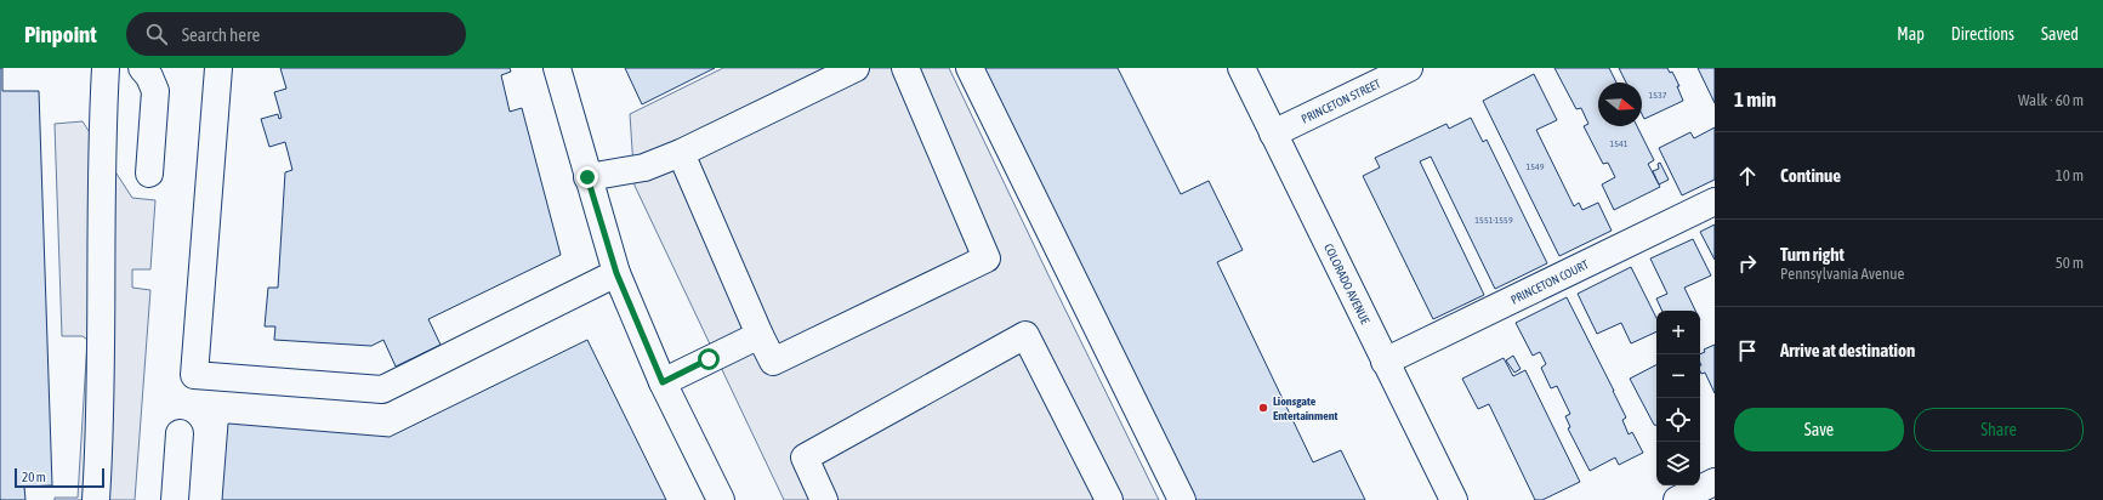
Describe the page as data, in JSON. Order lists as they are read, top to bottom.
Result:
{
  "streets": {
    "street": ["PRINCETON STREET", "PRINCETON COURT", "COLORADO AVENUE"]
  },
  "crossings": [
    ["PRINCETON STREET", "COLORADO AVENUE"],
    ["PRINCETON COURT", "COLORADO AVENUE"]
  ],
  "places": ["Lionsgate Entertainment"],
  "house_numbers": [
    "1537",
    "1541",
    "1549",
    "1551-1559"
  ],
  "scale_bar": "20 m",
  "north": "right",
  "page": {
    "header": "Pinpoint",
    "search": "Search here",
    "nav": ["Map", "Directions", "Saved"],
    "heading": ["1 min", "Walk · 60 m"],
    "list": [
      ["Continue", "10 m"],
      ["Turn right", "Pennsylvania Avenue", "50 m"],
      "Arrive at destination"
    ],
    "map_buttons": ["+", "−"],
    "buttons": ["Save", "Share"],
    "scale": "20 m"
  }
}
